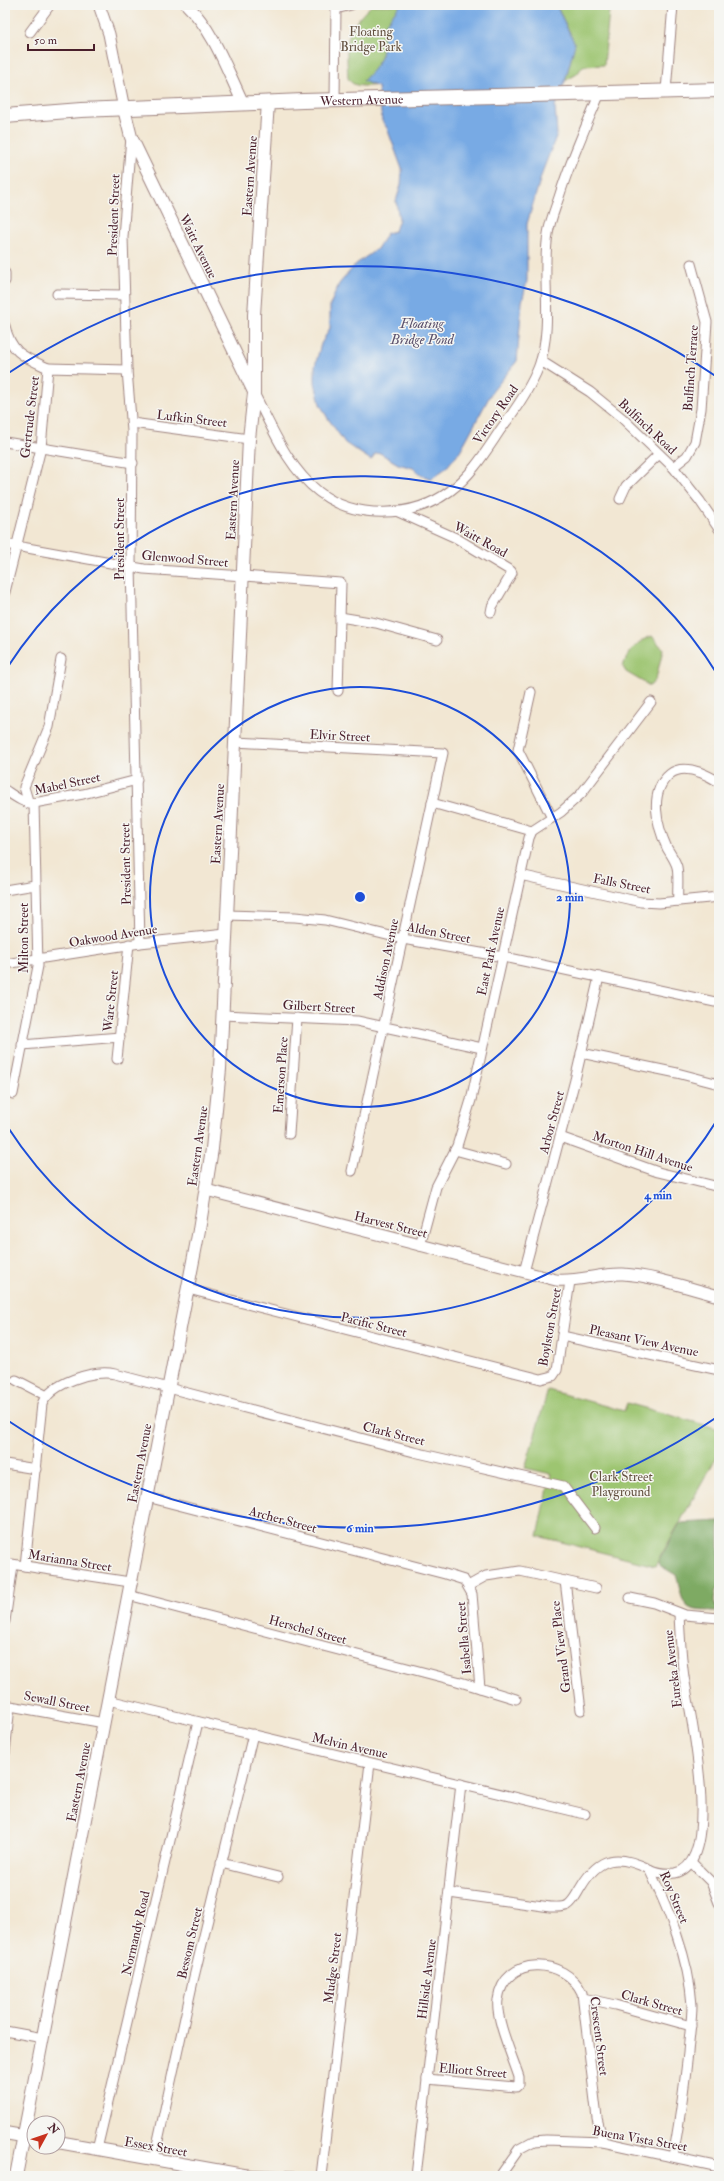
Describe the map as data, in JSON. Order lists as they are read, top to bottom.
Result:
{
  "streets": {
    "main road": [
      "Western Avenue",
      "Eastern Avenue",
      "Waitt Avenue",
      "Essex Street"
    ],
    "street": [
      "President Street",
      "Bulfinch Terrace",
      "Victory Road",
      "Gertrude Street",
      "Lufkin Street",
      "Bulfinch Road",
      "Waitt Road",
      "Glenwood Street",
      "Elvir Street",
      "Mabel Street",
      "Falls Street",
      "Alden Street",
      "Oakwood Avenue",
      "Milton Street",
      "East Park Avenue",
      "Addison Avenue",
      "Ware Street",
      "Gilbert Street",
      "Emerson Place",
      "Arbor Street",
      "Morton Hill Avenue",
      "Harvest Street",
      "Pacific Street",
      "Boylston Street",
      "Pleasant View Avenue",
      "Clark Street",
      "Archer Street",
      "Marianna Street",
      "Herschel Street",
      "Isabella Street",
      "Grand View Place",
      "Eureka Avenue",
      "Sewall Street",
      "Melvin Avenue",
      "Roy Street",
      "Normandy Road",
      "Bessom Street",
      "Mudge Street",
      "Hillside Avenue",
      "Crescent Street",
      "Elliott Street",
      "Buena Vista Street"
    ]
  },
  "crossings": [
    ["Western Avenue", "Eastern Avenue"],
    ["Western Avenue", "Waitt Avenue"],
    ["Western Avenue", "Victory Road"],
    ["Eastern Avenue", "Waitt Avenue"],
    ["Eastern Avenue", "Victory Road"],
    ["Eastern Avenue", "Lufkin Street"],
    ["Eastern Avenue", "Glenwood Street"],
    ["Eastern Avenue", "Elvir Street"],
    ["Eastern Avenue", "Alden Street"],
    ["Eastern Avenue", "Oakwood Avenue"],
    ["Eastern Avenue", "Gilbert Street"],
    ["Eastern Avenue", "Harvest Street"],
    ["Eastern Avenue", "Pacific Street"],
    ["Eastern Avenue", "Clark Street"],
    ["Eastern Avenue", "Archer Street"],
    ["Eastern Avenue", "Marianna Street"],
    ["Eastern Avenue", "Herschel Street"],
    ["Eastern Avenue", "Sewall Street"],
    ["Eastern Avenue", "Melvin Avenue"],
    ["President Street", "Waitt Avenue"],
    ["President Street", "Gertrude Street"],
    ["President Street", "Lufkin Street"],
    ["President Street", "Glenwood Street"],
    ["President Street", "Mabel Street"],
    ["President Street", "Oakwood Avenue"],
    ["Waitt Avenue", "Victory Road"],
    ["Bulfinch Terrace", "Bulfinch Road"],
    ["Victory Road", "Bulfinch Road"],
    ["Victory Road", "Waitt Road"],
    ["Gertrude Street", "Glenwood Street"],
    ["Elvir Street", "Addison Avenue"],
    ["Mabel Street", "Milton Street"],
    ["Falls Street", "East Park Avenue"],
    ["Alden Street", "East Park Avenue"],
    ["Alden Street", "Addison Avenue"],
    ["Alden Street", "Arbor Street"],
    ["Oakwood Avenue", "Milton Street"],
    ["Oakwood Avenue", "Ware Street"],
    ["East Park Avenue", "Gilbert Street"],
    ["East Park Avenue", "Harvest Street"],
    ["Addison Avenue", "Gilbert Street"],
    ["Gilbert Street", "Emerson Place"],
    ["Arbor Street", "Morton Hill Avenue"],
    ["Arbor Street", "Harvest Street"],
    ["Harvest Street", "Boylston Street"],
    ["Pacific Street", "Boylston Street"],
    ["Boylston Street", "Pleasant View Avenue"],
    ["Clark Street", "Roy Street"],
    ["Clark Street", "Crescent Street"],
    ["Archer Street", "Isabella Street"],
    ["Herschel Street", "Isabella Street"],
    ["Melvin Avenue", "Normandy Road"],
    ["Melvin Avenue", "Bessom Street"],
    ["Melvin Avenue", "Mudge Street"],
    ["Melvin Avenue", "Hillside Avenue"],
    ["Roy Street", "Hillside Avenue"],
    ["Roy Street", "Buena Vista Street"],
    ["Normandy Road", "Essex Street"],
    ["Bessom Street", "Essex Street"],
    ["Hillside Avenue", "Elliott Street"],
    ["Crescent Street", "Elliott Street"],
    ["Crescent Street", "Buena Vista Street"]
  ],
  "water": ["Floating Bridge Pond"],
  "parks": ["Floating Bridge Park", "Clark Street Playground"],
  "scale_bar": "50 m",
  "north": "top right",
  "rings": ["2 min", "4 min", "6 min"]
}
